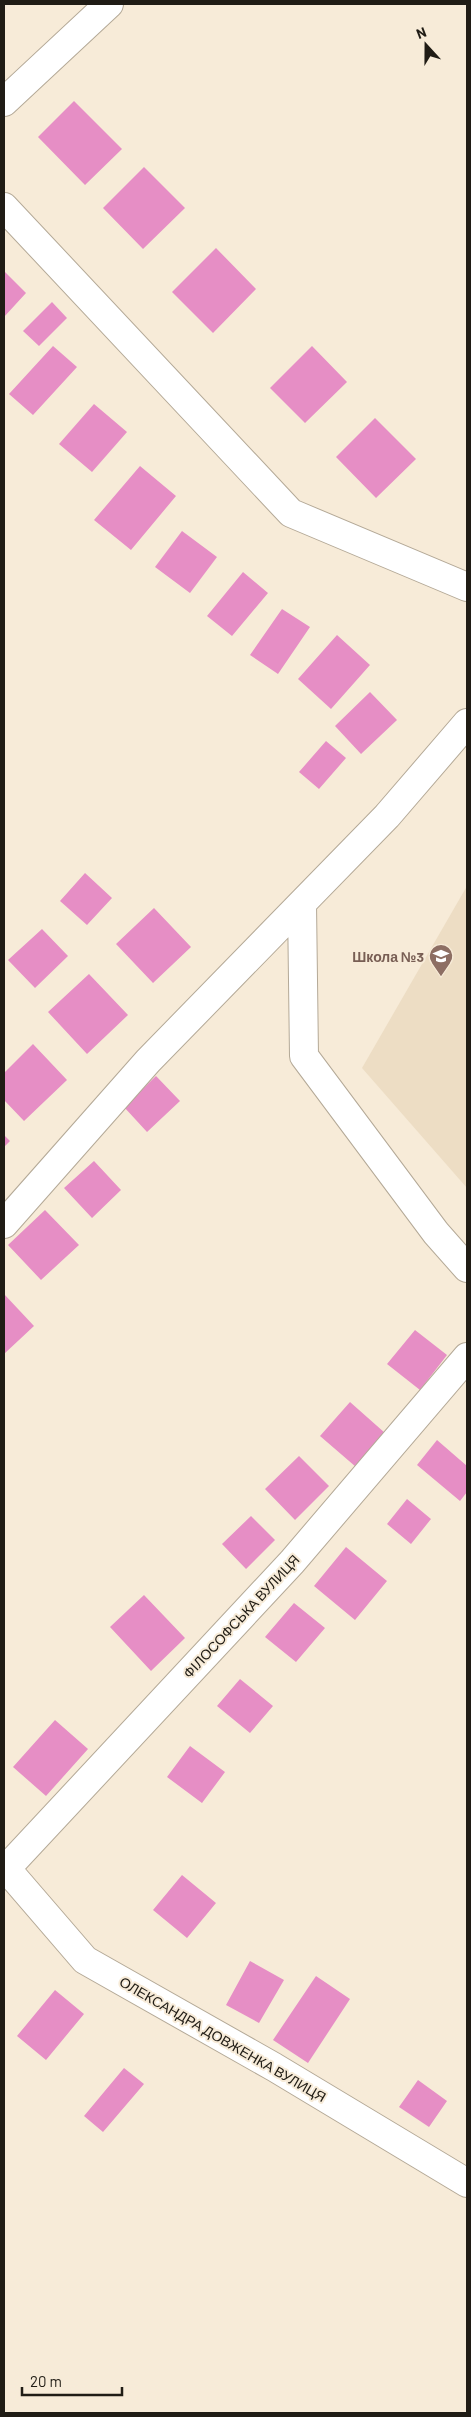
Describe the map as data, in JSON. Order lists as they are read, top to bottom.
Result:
{
  "streets": {
    "street": ["ФІЛОСОФСЬКА ВУЛИЦЯ", "ОЛЕКСАНДРА ДОВЖЕНКА ВУЛИЦЯ"]
  },
  "crossings": [
    ["ФІЛОСОФСЬКА ВУЛИЦЯ", "ОЛЕКСАНДРА ДОВЖЕНКА ВУЛИЦЯ"]
  ],
  "places": {
    "school or university": ["Школа №3"]
  },
  "scale_bar": "20 m",
  "north": "top"
}
